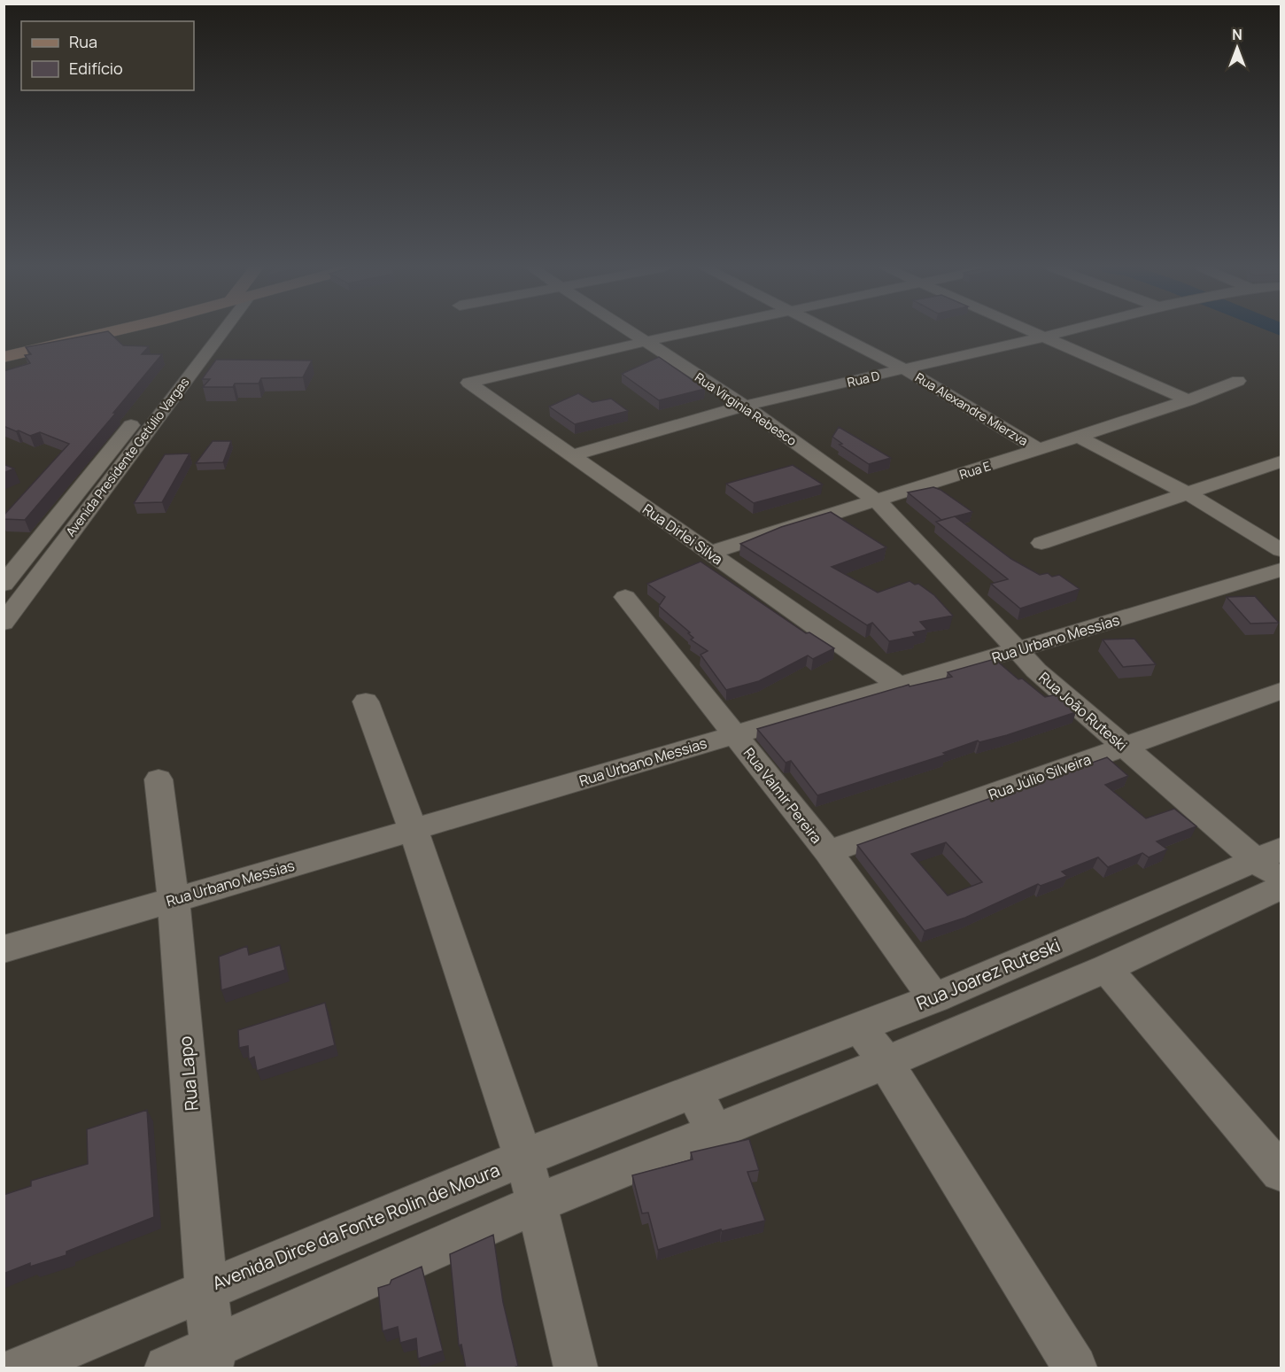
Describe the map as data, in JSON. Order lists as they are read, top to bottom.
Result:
{
  "streets": {
    "street": [
      "Rua D",
      "Rua Virginia Rebesco",
      "Rua Alexandre Mierzva",
      "Avenida Presidente Getúlio Vargas",
      "Rua E",
      "Rua Dirlei Silva",
      "Rua Urbano Messias",
      "Rua João Ruteski",
      "Rua Júlio Silveira",
      "Rua Valmir Pereira",
      "Rua Joarez Ruteski",
      "Rua Lapo",
      "Avenida Dirce da Fonte Rolin de Moura"
    ]
  },
  "crossings": [
    ["Rua D", "Rua Virginia Rebesco"],
    ["Rua D", "Rua Alexandre Mierzva"],
    ["Rua D", "Rua Dirlei Silva"],
    ["Rua Virginia Rebesco", "Rua E"],
    ["Rua Virginia Rebesco", "Rua Dirlei Silva"],
    ["Rua Virginia Rebesco", "Rua João Ruteski"],
    ["Rua Alexandre Mierzva", "Rua E"],
    ["Rua E", "Rua Dirlei Silva"],
    ["Rua E", "Rua João Ruteski"],
    ["Rua Dirlei Silva", "Rua Urbano Messias"],
    ["Rua Urbano Messias", "Rua João Ruteski"],
    ["Rua Urbano Messias", "Rua Valmir Pereira"],
    ["Rua Urbano Messias", "Rua Lapo"],
    ["Rua João Ruteski", "Rua Júlio Silveira"],
    ["Rua João Ruteski", "Rua Joarez Ruteski"],
    ["Rua Júlio Silveira", "Rua Valmir Pereira"],
    ["Rua Valmir Pereira", "Rua Joarez Ruteski"],
    ["Rua Joarez Ruteski", "Avenida Dirce da Fonte Rolin de Moura"],
    ["Rua Lapo", "Avenida Dirce da Fonte Rolin de Moura"]
  ],
  "legend": ["Rua", "Edifício"],
  "north": "top"
}
